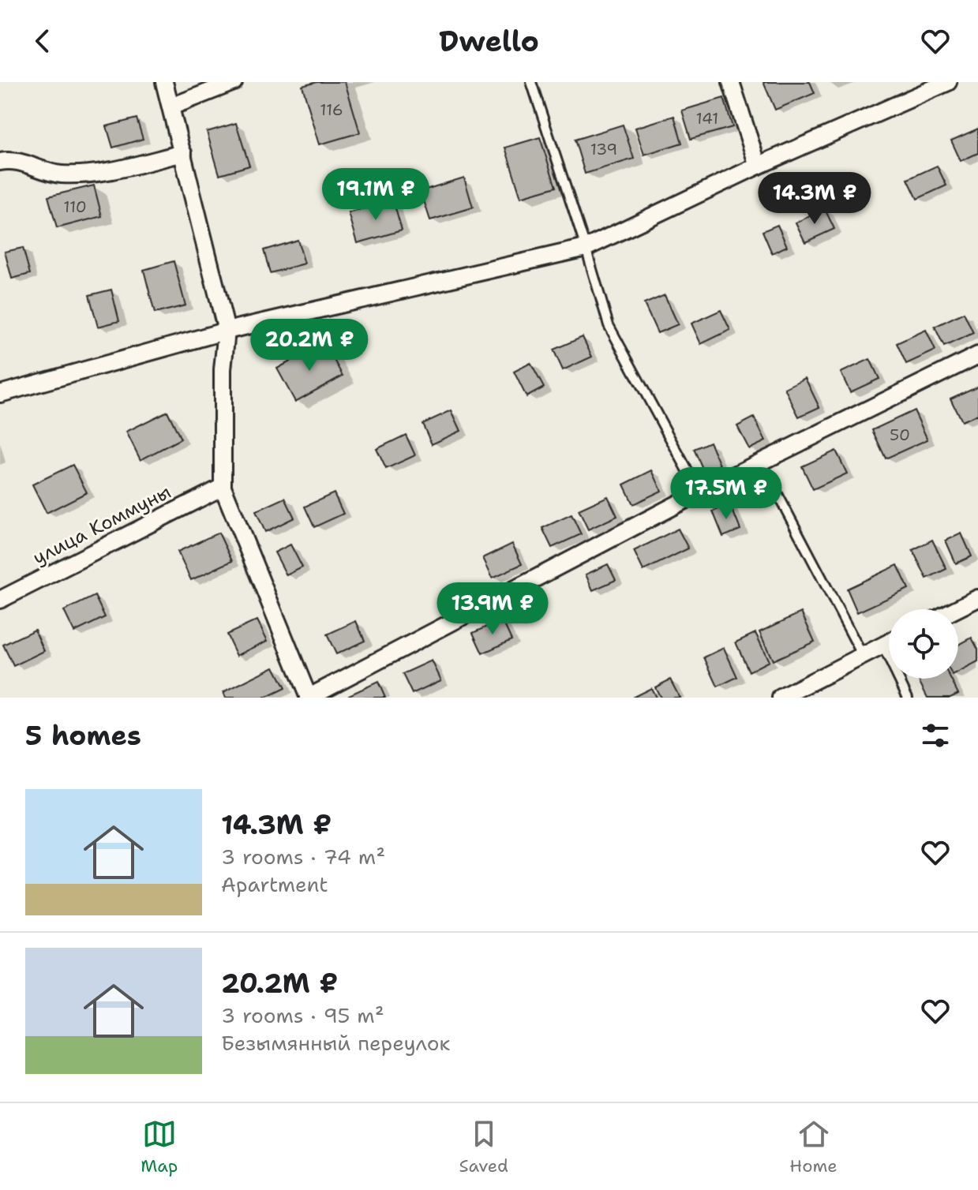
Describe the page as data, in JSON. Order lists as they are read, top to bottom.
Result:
{
  "streets": {
    "street": ["улица Коммуны"]
  },
  "house_numbers": [
    "116",
    "141",
    "139",
    "110",
    "50"
  ],
  "page": {
    "header": "Dwello",
    "price": [
      "19.1M ₽",
      "14.3M ₽",
      "20.2M ₽",
      "17.5M ₽",
      "13.9M ₽"
    ],
    "heading": "5 homes",
    "list": [
      {
        "name": "14.3M ₽",
        "note": "3 rooms · 74 m² · Apartment"
      },
      {
        "name": "20.2M ₽",
        "note": "3 rooms · 95 m² · Безымянный переулок"
      }
    ],
    "tabs": ["Map", "Saved", "Home"]
  }
}
